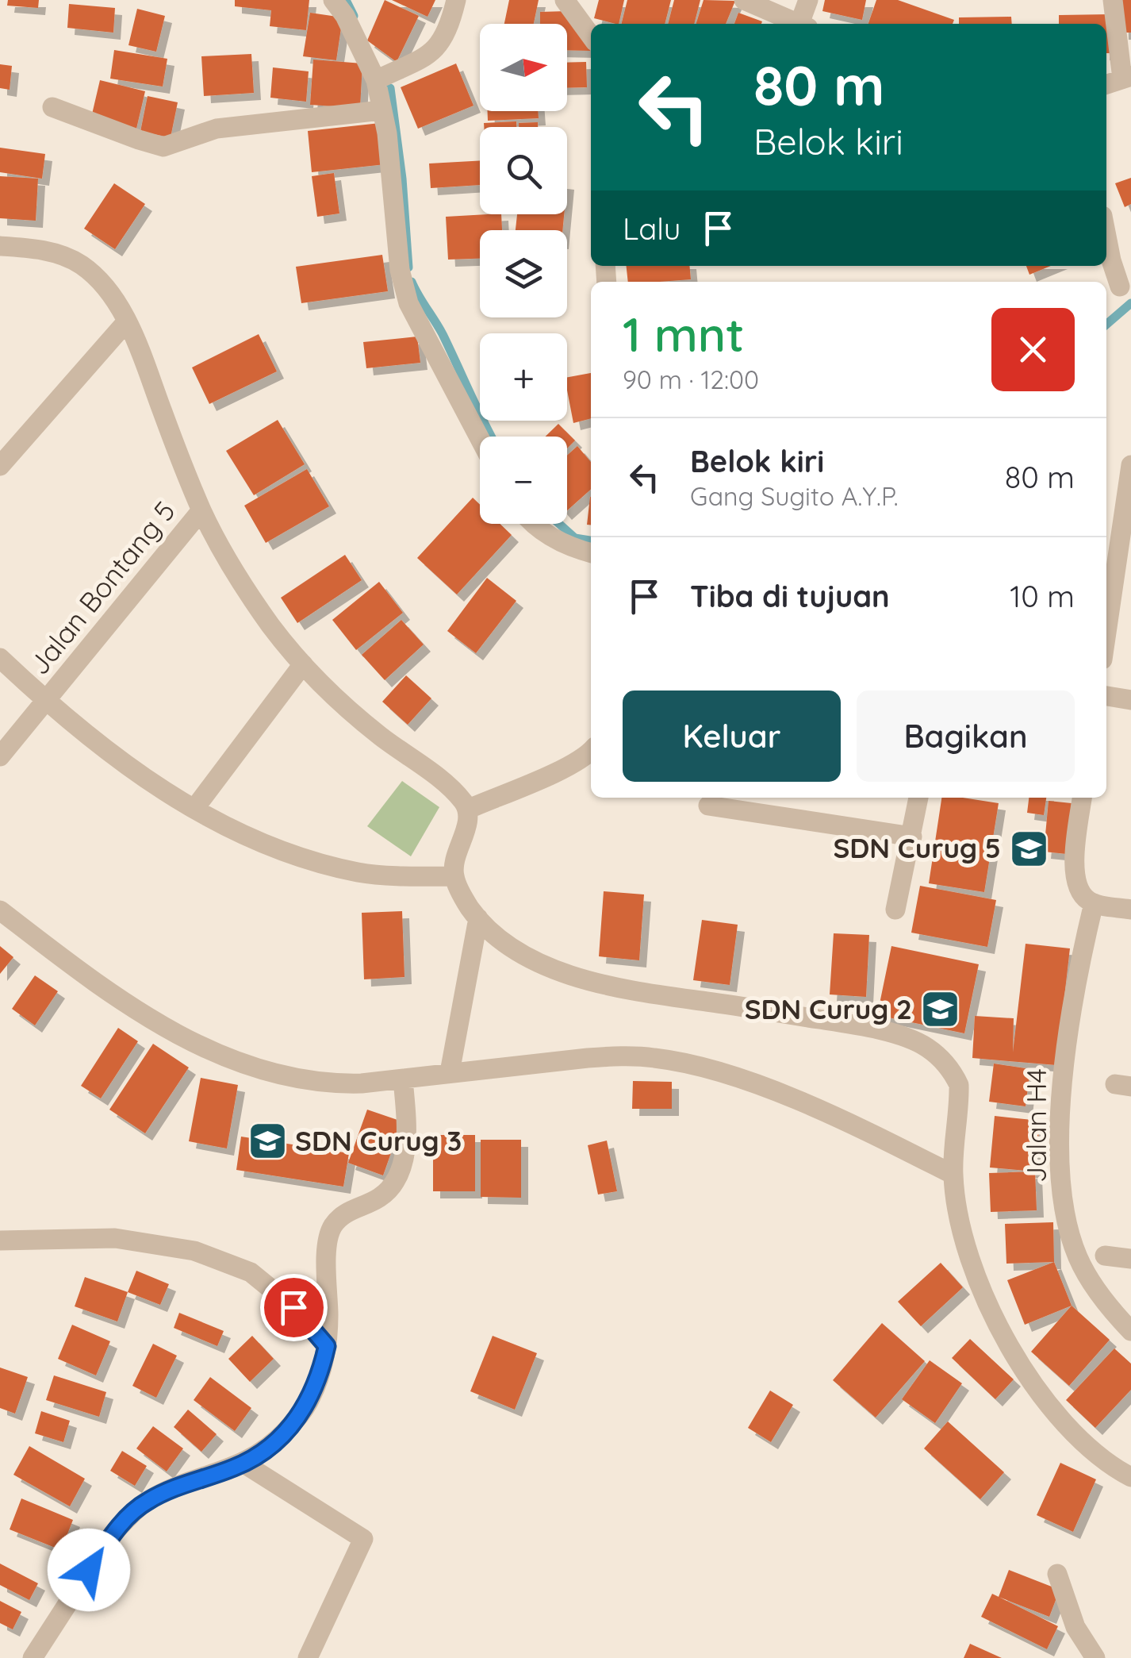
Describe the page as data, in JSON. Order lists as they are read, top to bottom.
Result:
{
  "streets": {
    "street": ["Jalan Bontang 5", "Jalan H4"]
  },
  "places": {
    "school or university": ["SDN Curug 5", "SDN Curug 2", "SDN Curug 3"]
  },
  "north": "right",
  "page": {
    "map_buttons": ["+", "−"],
    "turn": ["80 m", "Belok kiri"],
    "then": "Lalu",
    "heading": ["1 mnt", "90 m · 12:00"],
    "list": [
      {
        "name": "Belok kiri",
        "note": "Gang Sugito A.Y.P.",
        "value": "80 m"
      },
      {
        "name": "Tiba di tujuan",
        "value": "10 m"
      }
    ],
    "buttons": ["Keluar", "Bagikan"]
  }
}
